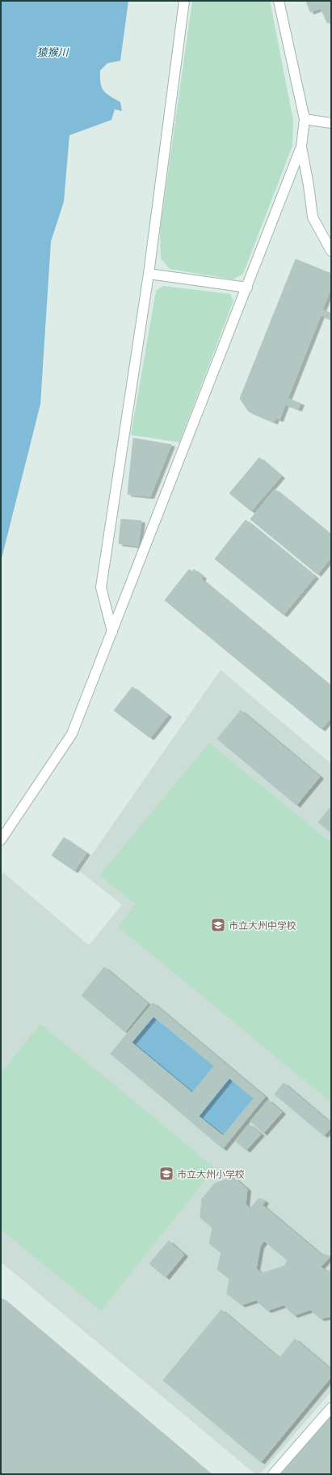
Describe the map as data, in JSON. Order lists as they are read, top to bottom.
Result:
{
  "water": ["猿猴川"],
  "places": {
    "school or university": ["市立大州中学校", "市立大州小学校"]
  }
}
